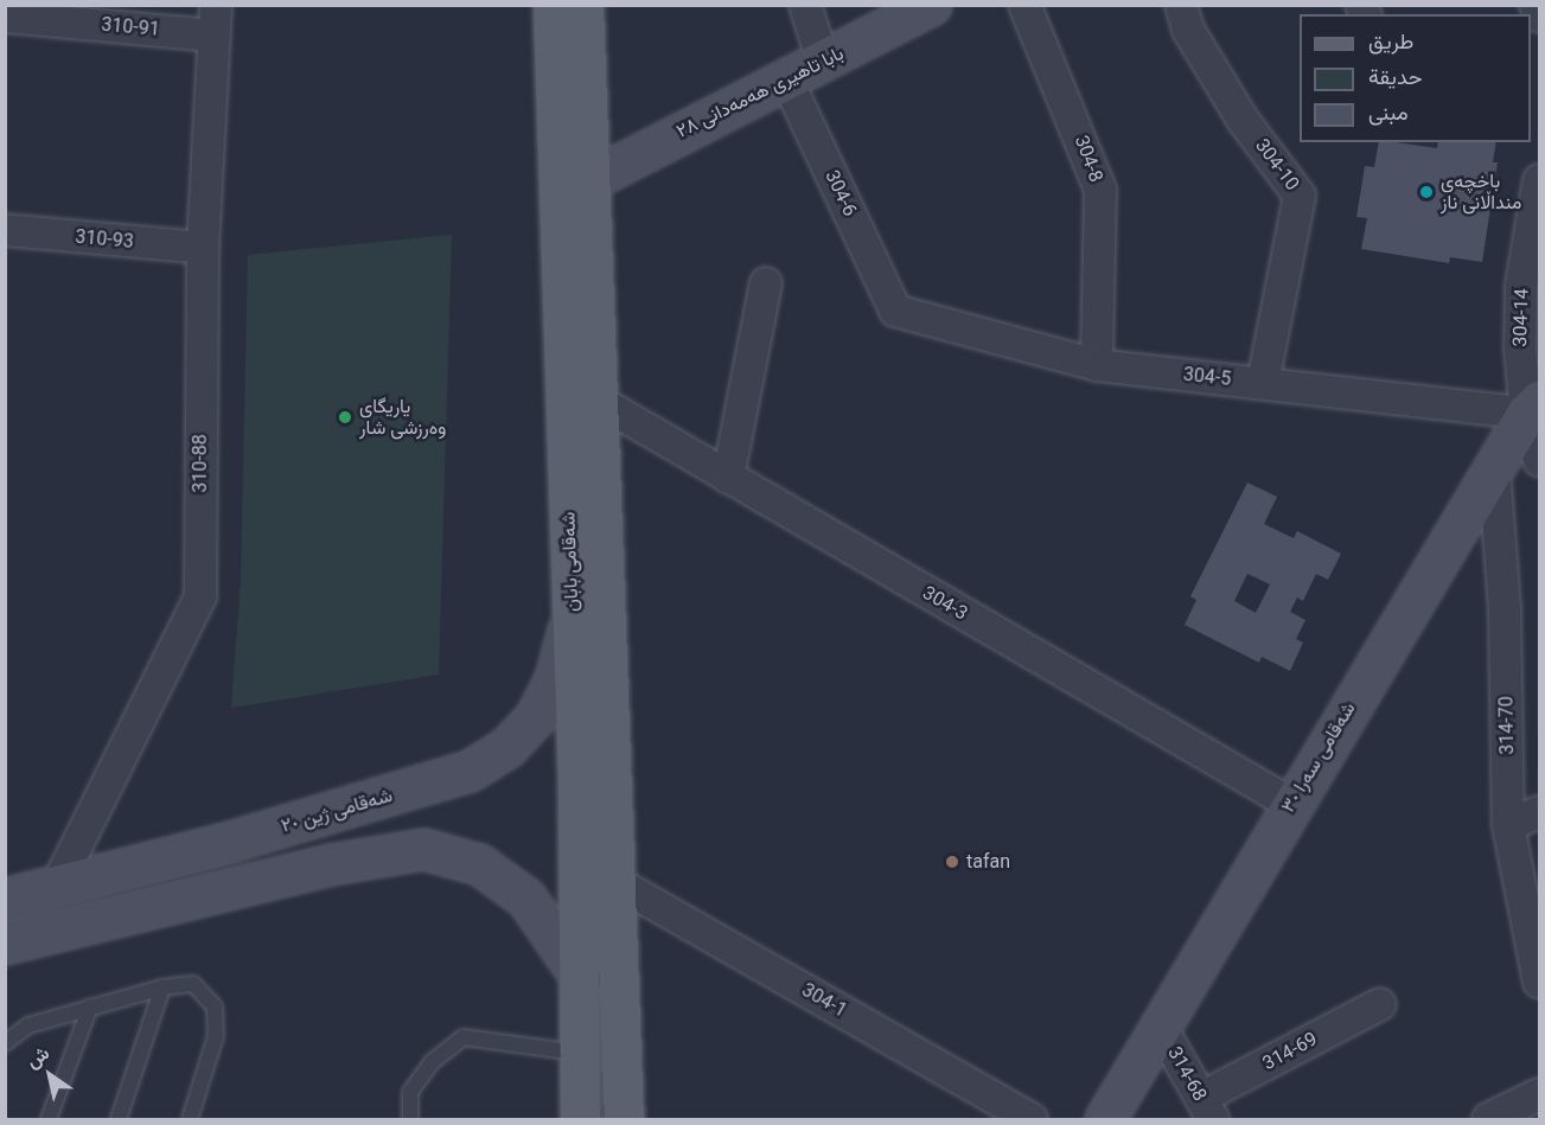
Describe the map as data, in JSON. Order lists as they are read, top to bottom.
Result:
{
  "streets": {
    "main road": [
      "بابا تاهیری هەمەدانی ٢٨",
      "شەقامی بابان",
      "شەقامی سەرا ٣٠",
      "شەقامی ژین ٢٠"
    ],
    "street": [
      "310-91",
      "304-8",
      "304-10",
      "304-6",
      "310-93",
      "304-14",
      "304-5",
      "310-88",
      "304-3",
      "314-70",
      "304-1",
      "314-69",
      "314-68"
    ]
  },
  "crossings": [
    ["310-91", "310-88"],
    ["بابا تاهیری هەمەدانی ٢٨", "304-6"],
    ["304-8", "304-5"],
    ["304-10", "304-5"],
    ["304-6", "304-5"],
    ["310-93", "310-88"],
    ["304-14", "304-5"],
    ["304-14", "شەقامی سەرا ٣٠"],
    ["304-5", "شەقامی سەرا ٣٠"],
    ["310-88", "شەقامی ژین ٢٠"],
    ["شەقامی بابان", "شەقامی ژین ٢٠"],
    ["304-3", "شەقامی سەرا ٣٠"],
    ["314-70", "شەقامی سەرا ٣٠"],
    ["شەقامی سەرا ٣٠", "314-68"],
    ["314-69", "314-68"]
  ],
  "places": ["باخچەی منداڵانی ناز", "یاریگای وەرزشی شار", "tafan"],
  "legend": ["طريق", "حديقة", "مبنى"],
  "north": "top left"
}
